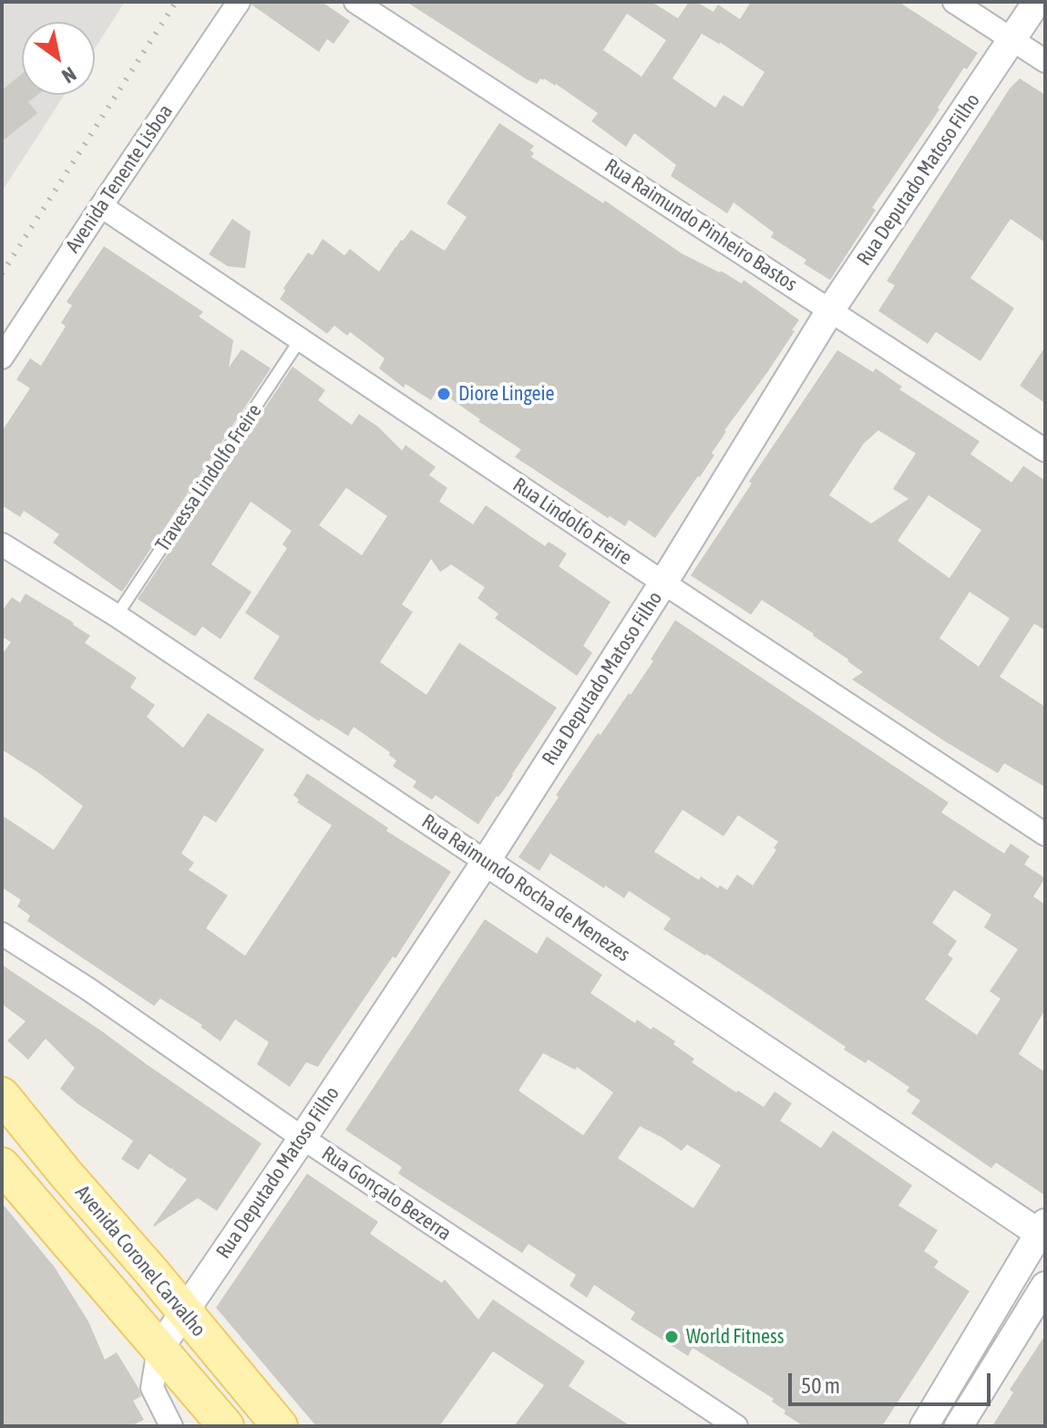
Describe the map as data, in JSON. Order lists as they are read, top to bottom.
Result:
{
  "streets": {
    "main road": ["Avenida Coronel Carvalho"],
    "street": [
      "Avenida Tenente Lisboa",
      "Rua Deputado Matoso Filho",
      "Rua Raimundo Pinheiro Bastos",
      "Rua Lindolfo Freire",
      "Rua Raimundo Rocha de Menezes",
      "Rua Gonçalo Bezerra"
    ],
    "lane": ["Travessa Lindolfo Freire"]
  },
  "crossings": [
    ["Avenida Tenente Lisboa", "Rua Lindolfo Freire"],
    ["Rua Deputado Matoso Filho", "Rua Raimundo Pinheiro Bastos"],
    ["Rua Deputado Matoso Filho", "Rua Lindolfo Freire"],
    ["Rua Deputado Matoso Filho", "Rua Raimundo Rocha de Menezes"],
    ["Rua Deputado Matoso Filho", "Rua Gonçalo Bezerra"],
    ["Rua Deputado Matoso Filho", "Avenida Coronel Carvalho"],
    ["Travessa Lindolfo Freire", "Rua Lindolfo Freire"],
    ["Travessa Lindolfo Freire", "Rua Raimundo Rocha de Menezes"]
  ],
  "places": ["Diore Lingeie", "World Fitness"],
  "scale_bar": "50 m",
  "north": "bottom right"
}
